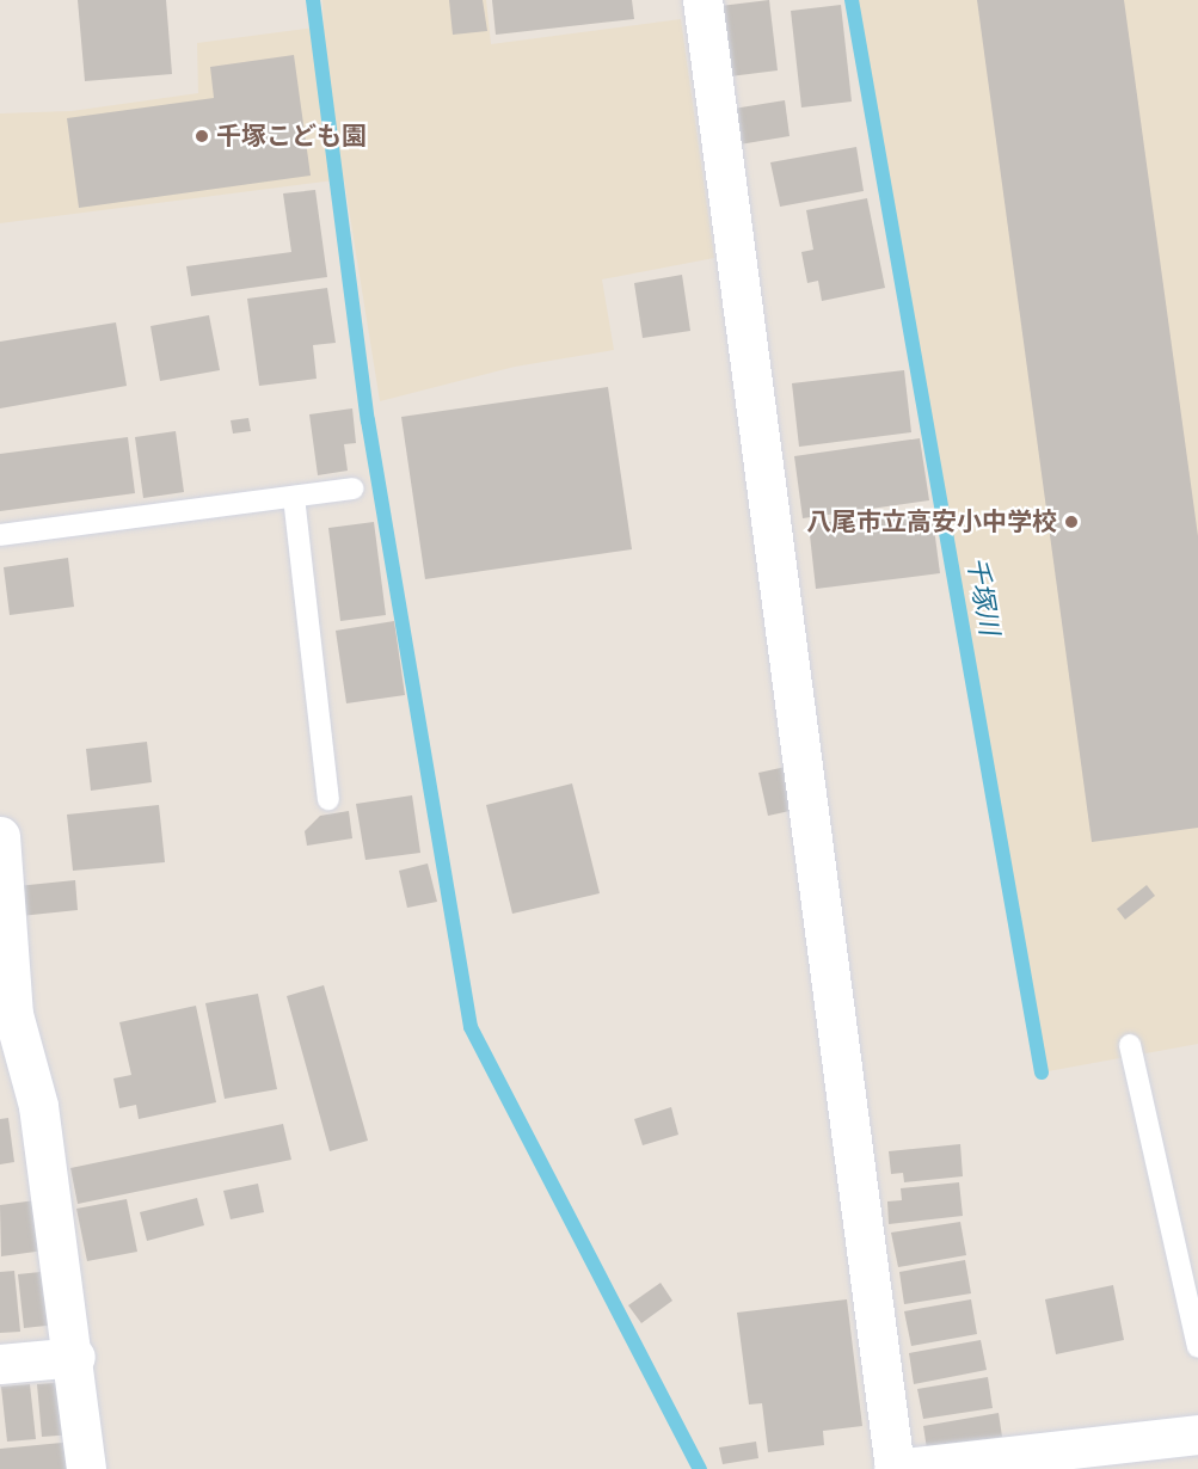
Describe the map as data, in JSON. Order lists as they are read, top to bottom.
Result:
{
  "water": ["千塚川"],
  "places": ["千塚こども園", "八尾市立高安小中学校"]
}
